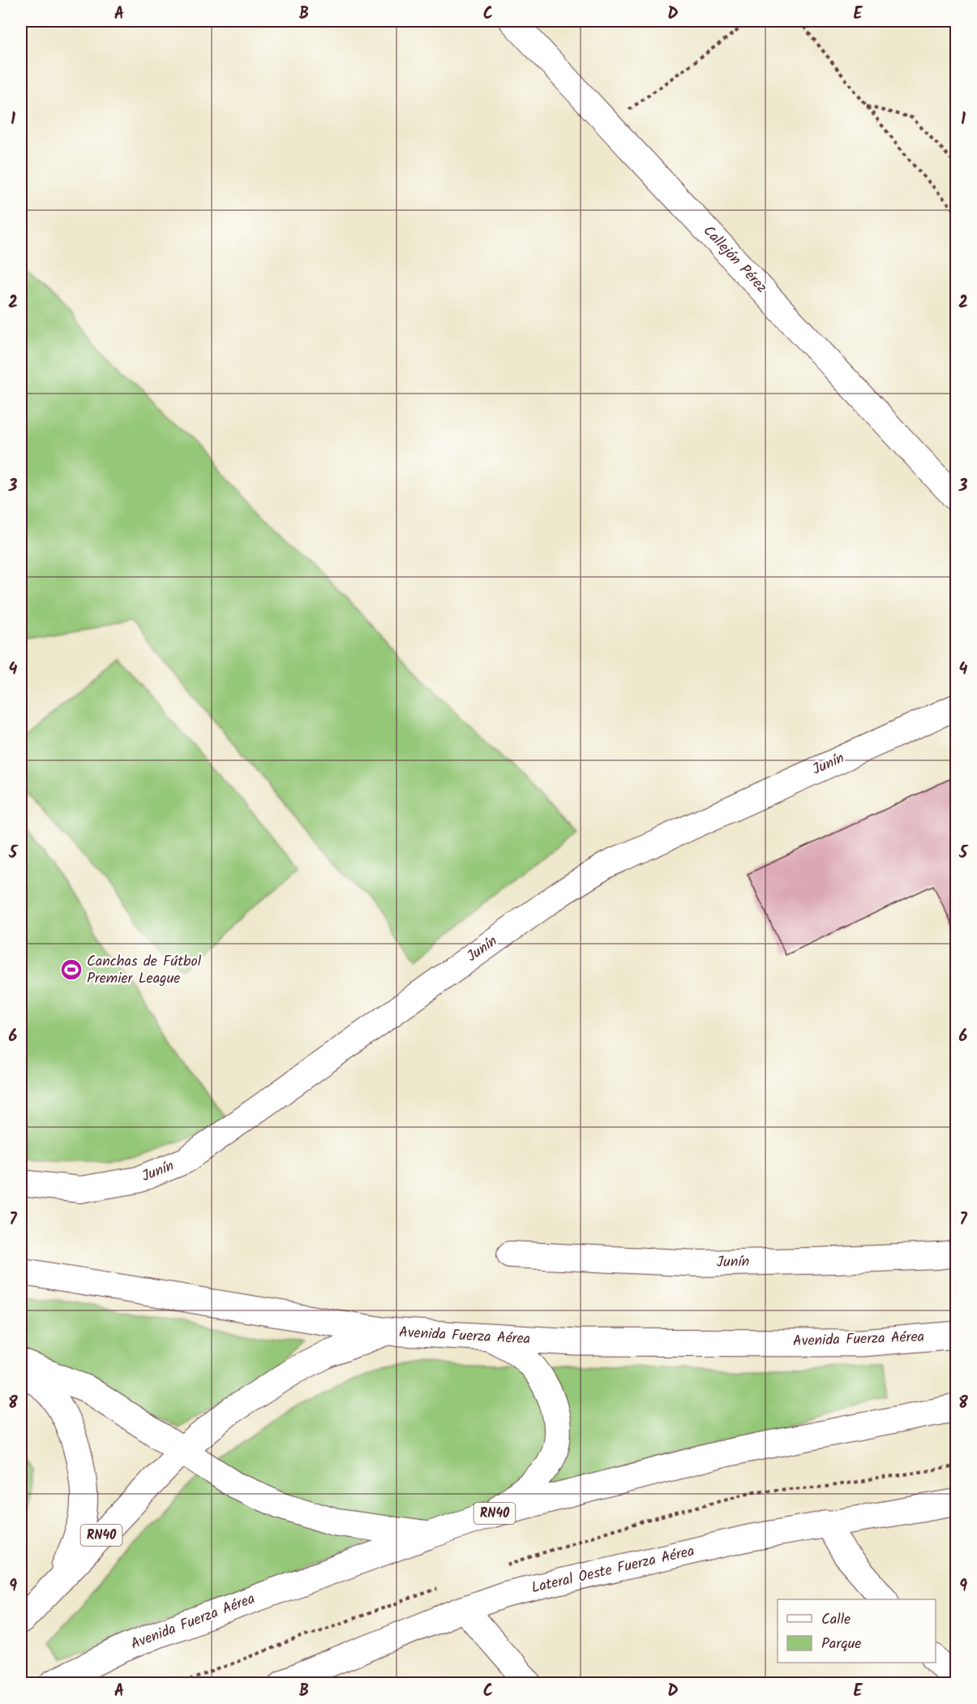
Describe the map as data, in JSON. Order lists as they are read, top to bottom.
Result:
{
  "streets": {
    "main road": ["Avenida Fuerza Aérea", "RN40"],
    "street": ["Callejón Pérez", "Junín", "Lateral Oeste Fuerza Aérea"]
  },
  "places": {
    "sports": ["Canchas de Fútbol Premier League"]
  },
  "legend": ["Calle", "Parque"],
  "grid": {
    "columns": [
      "A",
      "B",
      "C",
      "D",
      "E"
    ],
    "rows": [
      "1",
      "2",
      "3",
      "4",
      "5",
      "6",
      "7",
      "8",
      "9"
    ]
  }
}
